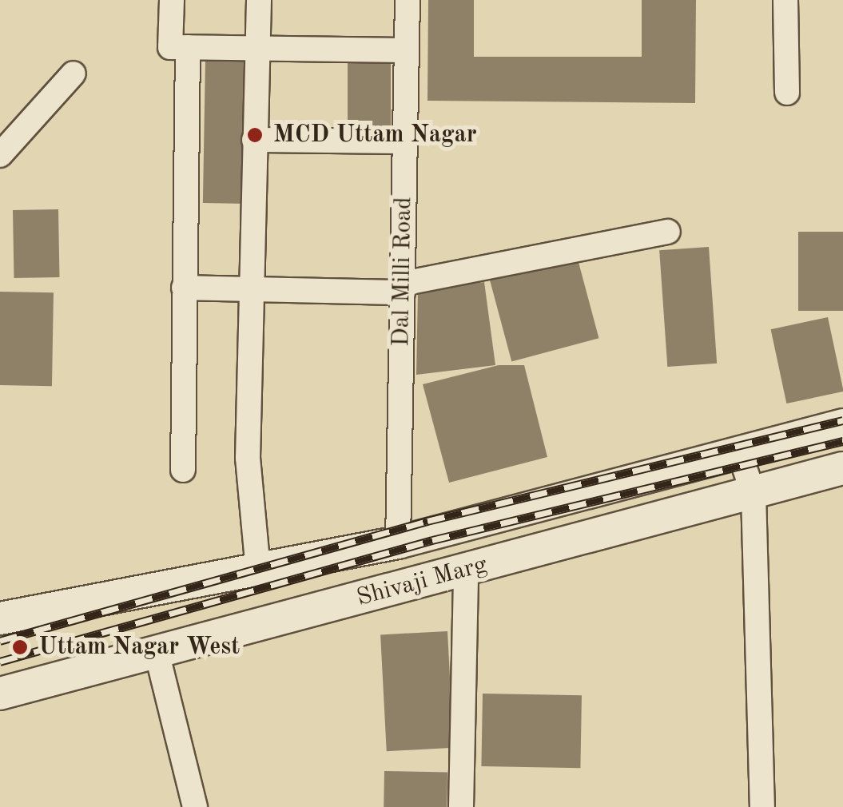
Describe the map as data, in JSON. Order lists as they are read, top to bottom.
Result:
{
  "streets": {
    "main road": ["Shivaji Marg"],
    "street": ["Dal Milli Road"]
  },
  "crossings": [
    ["Dal Milli Road", "Shivaji Marg"]
  ],
  "places": ["MCD Uttam Nagar", "Uttam Nagar West"]
}
